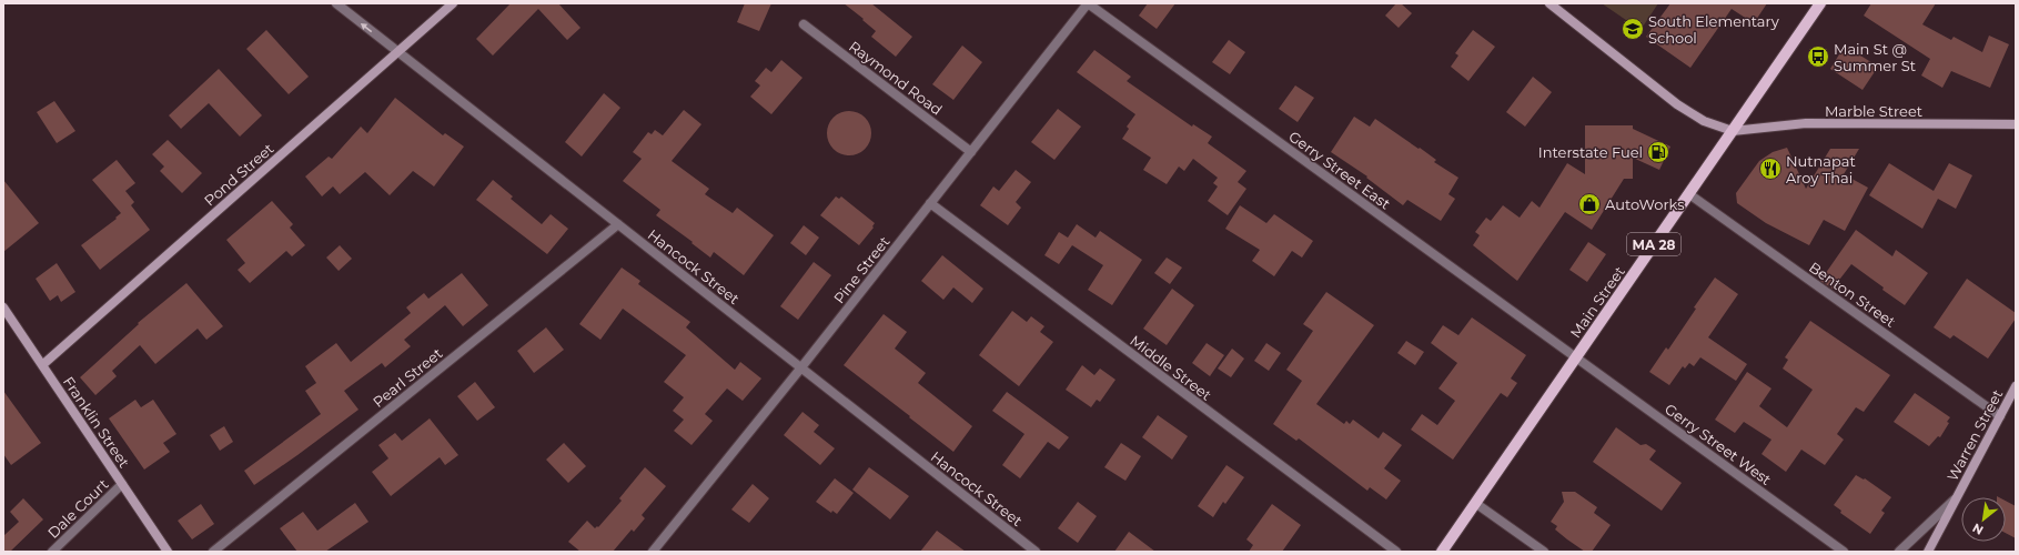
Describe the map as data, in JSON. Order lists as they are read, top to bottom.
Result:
{
  "streets": {
    "main road": [
      "Marble Street",
      "Pond Street",
      "MA 28",
      "Main Street",
      "Franklin Street",
      "Warren Street"
    ],
    "street": [
      "Raymond Road",
      "Gerry Street East",
      "Hancock Street",
      "Pine Street",
      "Benton Street",
      "Middle Street",
      "Pearl Street",
      "Gerry Street West",
      "Dale Court"
    ]
  },
  "crossings": [
    ["Raymond Road", "Pine Street"],
    ["Marble Street", "Main Street"],
    ["Gerry Street East", "Pine Street"],
    ["Gerry Street East", "Main Street"],
    ["Gerry Street East", "Gerry Street West"],
    ["Pond Street", "Hancock Street"],
    ["Pond Street", "Franklin Street"],
    ["Hancock Street", "Pine Street"],
    ["Hancock Street", "Pearl Street"],
    ["Pine Street", "Middle Street"],
    ["Benton Street", "Main Street"],
    ["Benton Street", "Warren Street"],
    ["Main Street", "Gerry Street West"],
    ["Franklin Street", "Dale Court"]
  ],
  "places": {
    "school or university": ["South Elementary School"],
    "bus stop": ["Main St @ Summer St"],
    "fuel station": ["Interstate Fuel"],
    "restaurant": ["Nutnapat Aroy Thai"],
    "shop": ["AutoWorks"]
  },
  "north": "bottom left"
}
